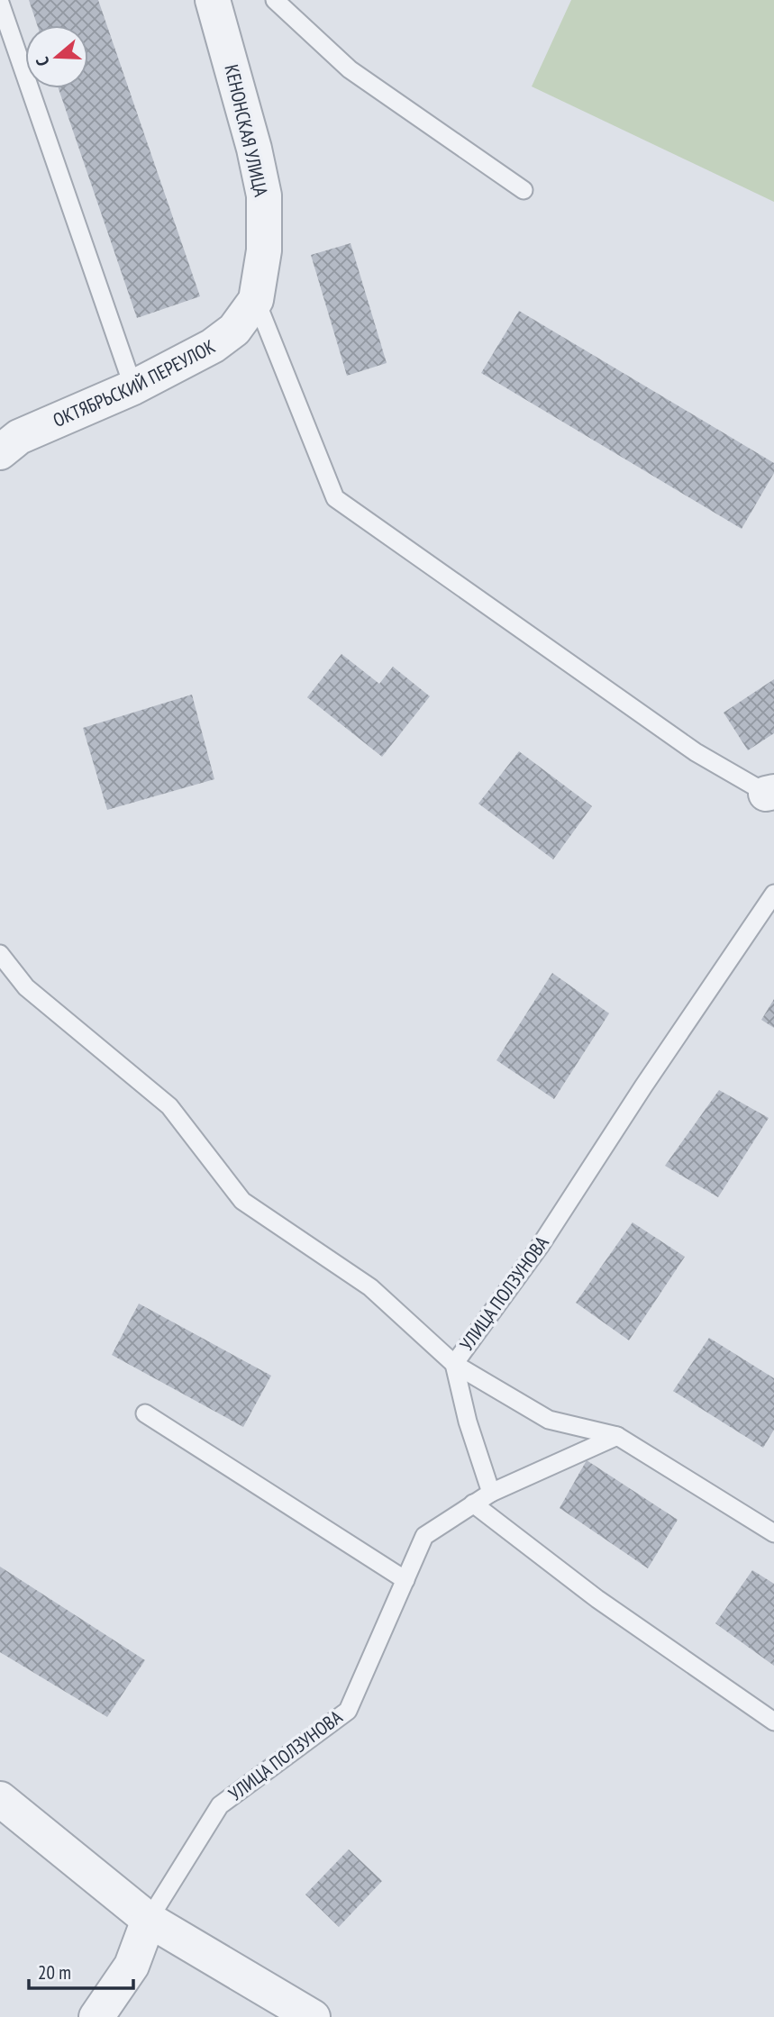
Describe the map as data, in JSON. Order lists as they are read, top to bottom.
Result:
{
  "streets": {
    "street": ["КЕНОНСКАЯ УЛИЦА", "ОКТЯБРЬСКИЙ ПЕРЕУЛОК"],
    "lane": ["УЛИЦА ПОЛЗУНОВА"]
  },
  "crossings": [
    ["КЕНОНСКАЯ УЛИЦА", "ОКТЯБРЬСКИЙ ПЕРЕУЛОК"]
  ],
  "scale_bar": "20 m",
  "north": "left"
}
